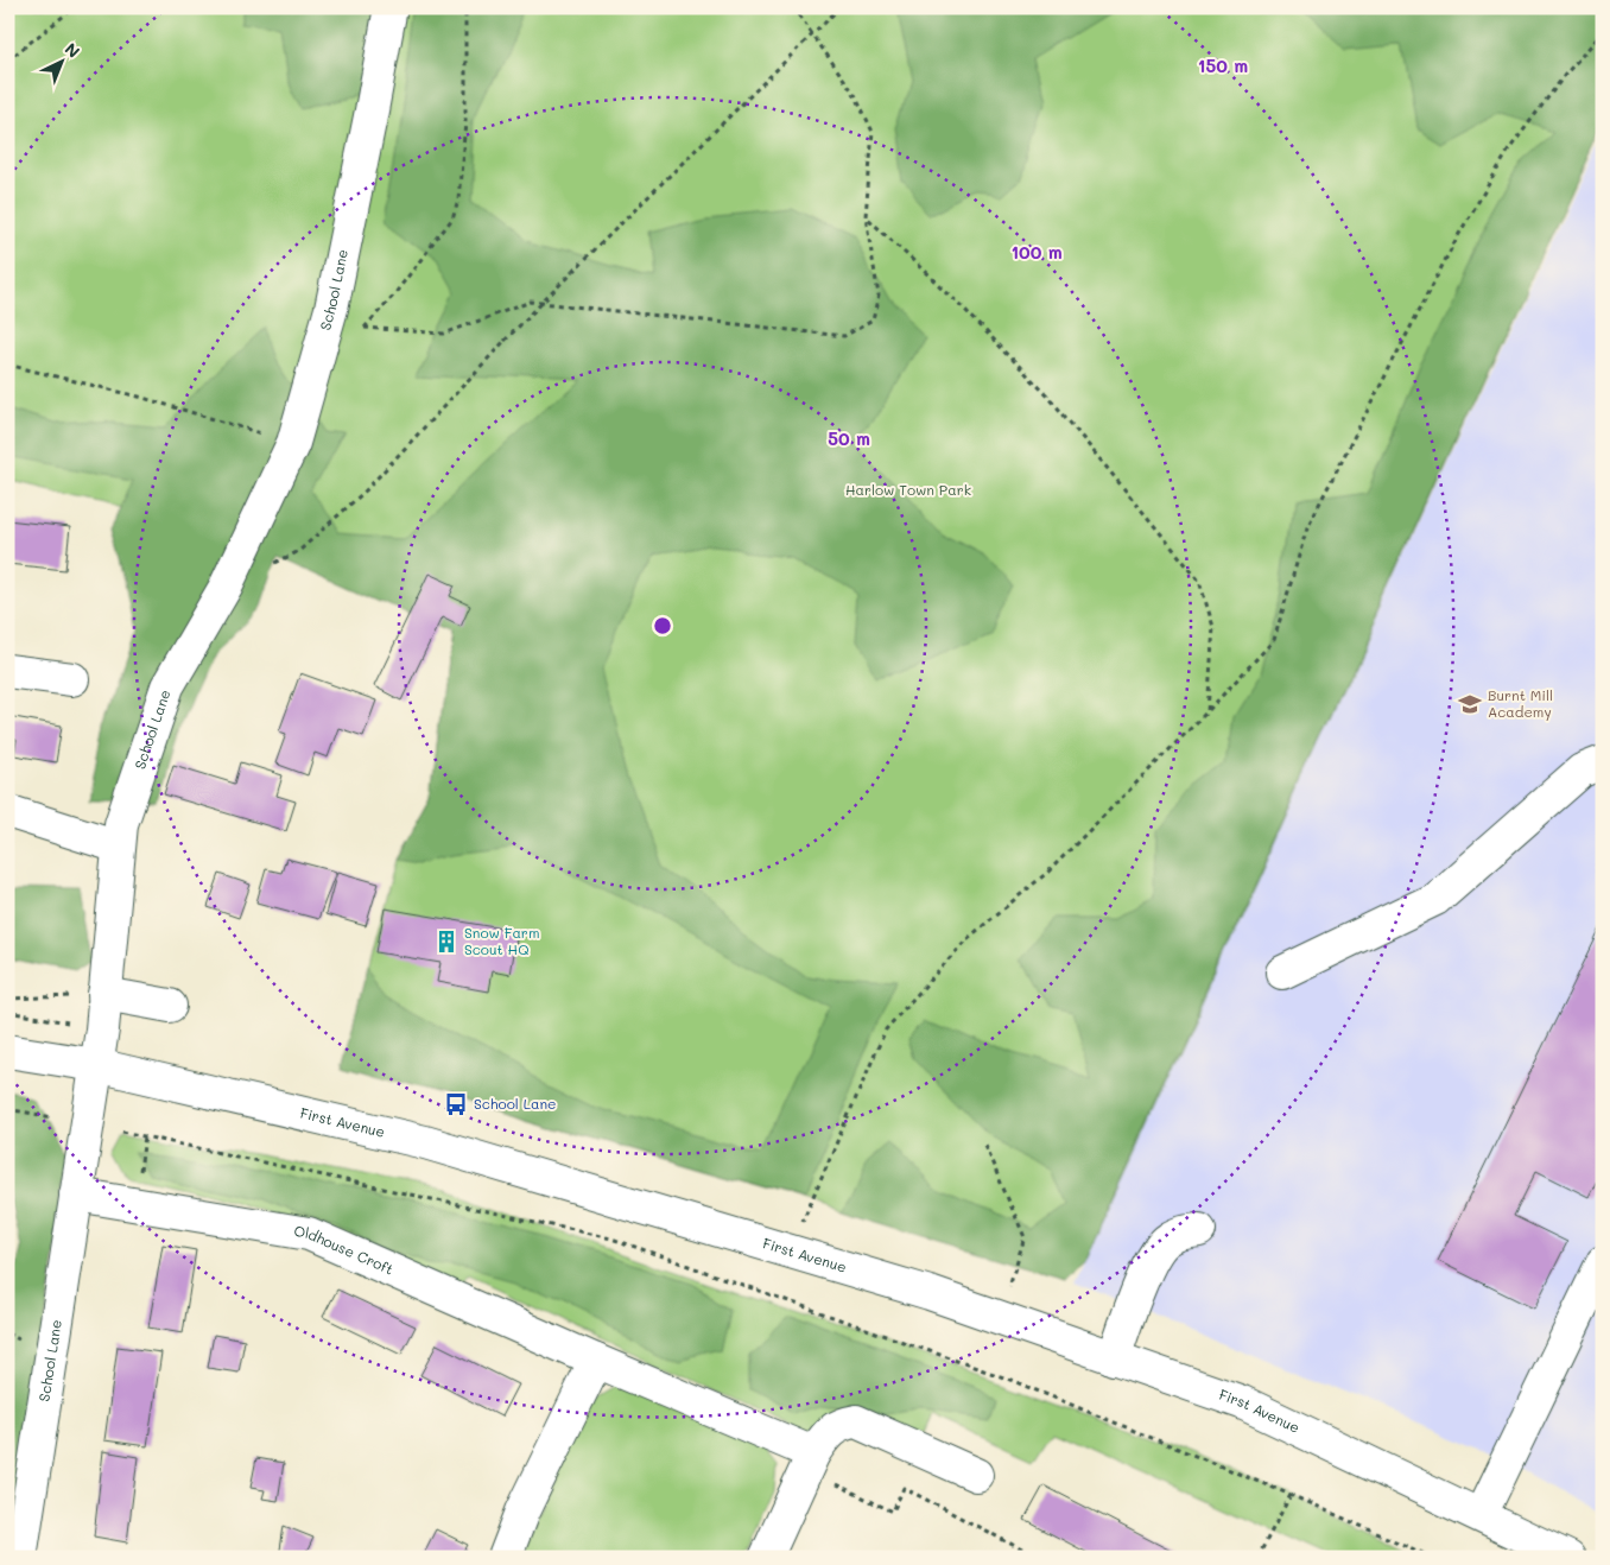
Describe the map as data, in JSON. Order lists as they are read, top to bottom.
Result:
{
  "streets": {
    "street": ["School Lane", "First Avenue", "Oldhouse Croft"]
  },
  "crossings": [
    ["School Lane", "First Avenue"],
    ["School Lane", "Oldhouse Croft"]
  ],
  "parks": ["Harlow Town Park"],
  "places": {
    "school or university": ["Burnt Mill Academy"],
    "building": ["Snow Farm Scout HQ"],
    "bus stop": ["School Lane"]
  },
  "north": "top right",
  "rings": ["150 m", "100 m", "50 m"]
}
